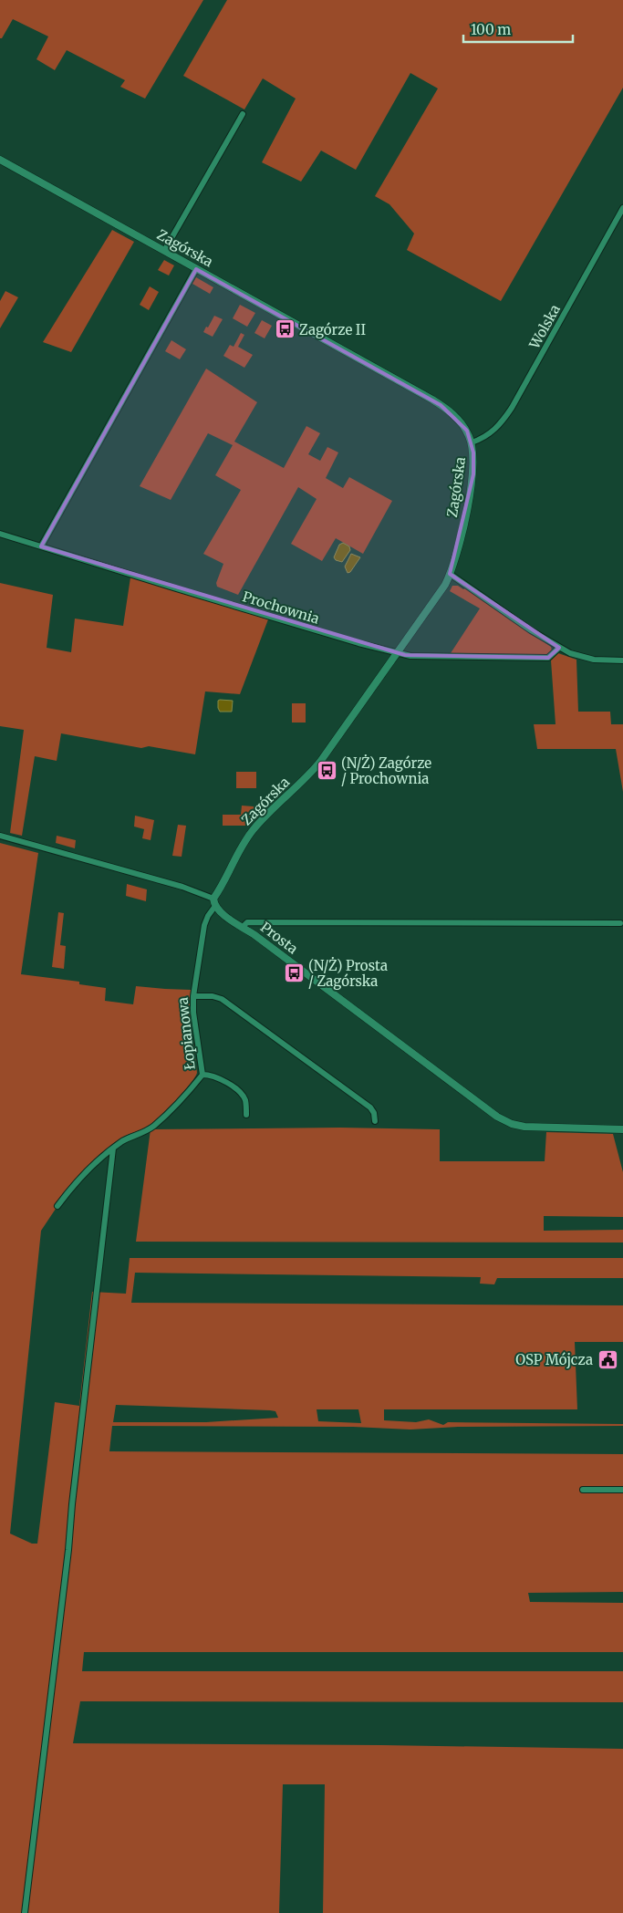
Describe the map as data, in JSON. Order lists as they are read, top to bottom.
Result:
{
  "streets": {
    "street": [
      "Zagórska",
      "Wolska",
      "Prochownia",
      "Prosta",
      "Łopianowa"
    ]
  },
  "crossings": [
    ["Zagórska", "Wolska"],
    ["Zagórska", "Prochownia"],
    ["Zagórska", "Prosta"],
    ["Zagórska", "Łopianowa"],
    ["Prosta", "Łopianowa"]
  ],
  "places": {
    "bus stop": ["Zagórze II", "(N/Ż) Zagórze / Prochownia", "(N/Ż) Prosta / Zagórska"],
    "public building": ["OSP Mójcza"]
  },
  "scale_bar": "100 m"
}
